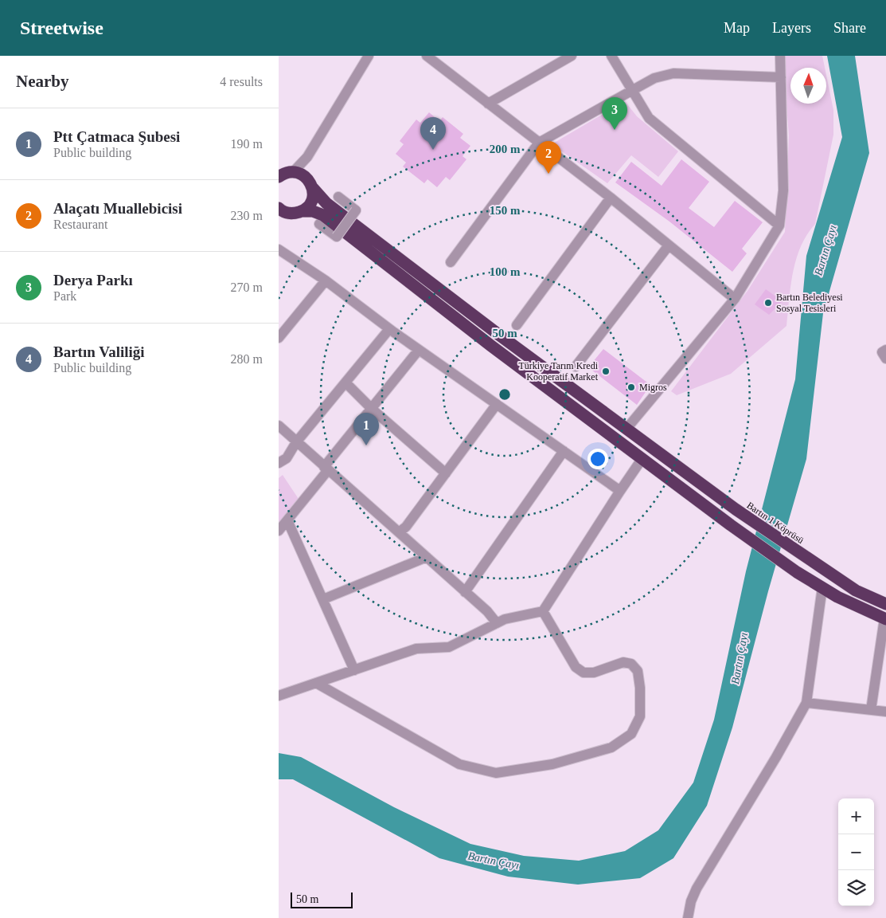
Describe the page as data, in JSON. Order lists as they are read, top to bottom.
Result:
{
  "streets": {
    "highway": ["Bartın 1 Köprüsü"]
  },
  "water": ["Bartın Çayı"],
  "places": ["Bartın Belediyesi Sosyal Tesisleri", "Türkiye Tarım Kredi Kooperatif Market", "Migros"],
  "scale_bar": "50 m",
  "north": "top",
  "page": {
    "header": "Streetwise",
    "nav": ["Map", "Layers", "Share"],
    "heading": ["Nearby", "4 results"],
    "pins": [
      "3",
      "4",
      "2",
      "1"
    ],
    "list": [
      {
        "mark": "1",
        "name": "Ptt Çatmaca Şubesi",
        "note": "Public building",
        "value": "190 m"
      },
      {
        "mark": "2",
        "name": "Alaçatı Muallebicisi",
        "note": "Restaurant",
        "value": "230 m"
      },
      {
        "mark": "3",
        "name": "Derya Parkı",
        "note": "Park",
        "value": "270 m"
      },
      {
        "mark": "4",
        "name": "Bartın Valiliği",
        "note": "Public building",
        "value": "280 m"
      }
    ],
    "map_buttons": ["+", "−"],
    "scale": "50 m"
  },
  "rings": [
    "200 m",
    "150 m",
    "100 m",
    "50 m"
  ]
}
